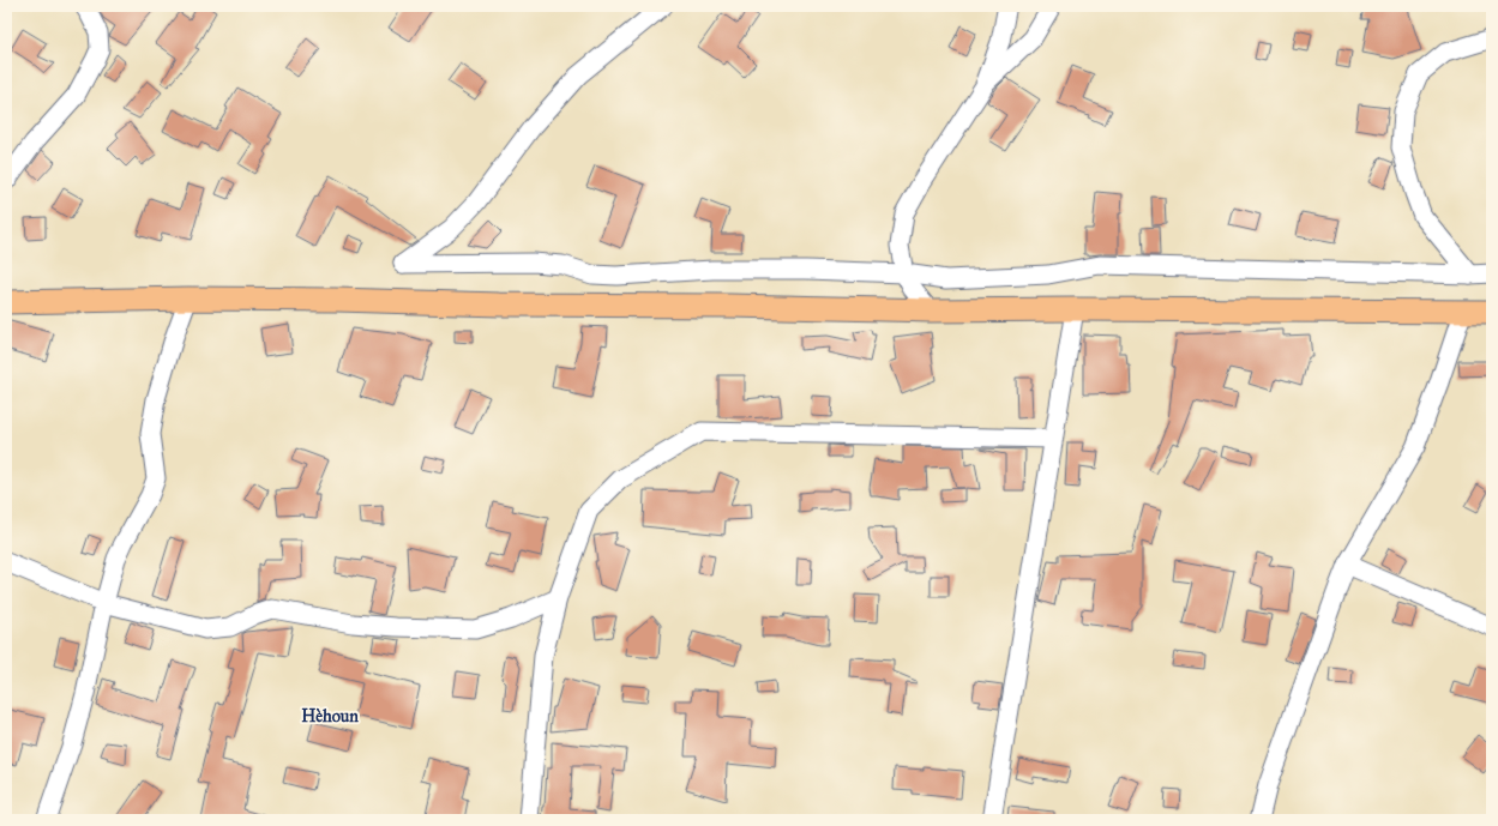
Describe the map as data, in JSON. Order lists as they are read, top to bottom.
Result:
{
  "districts": ["Hèhoun"]
}
